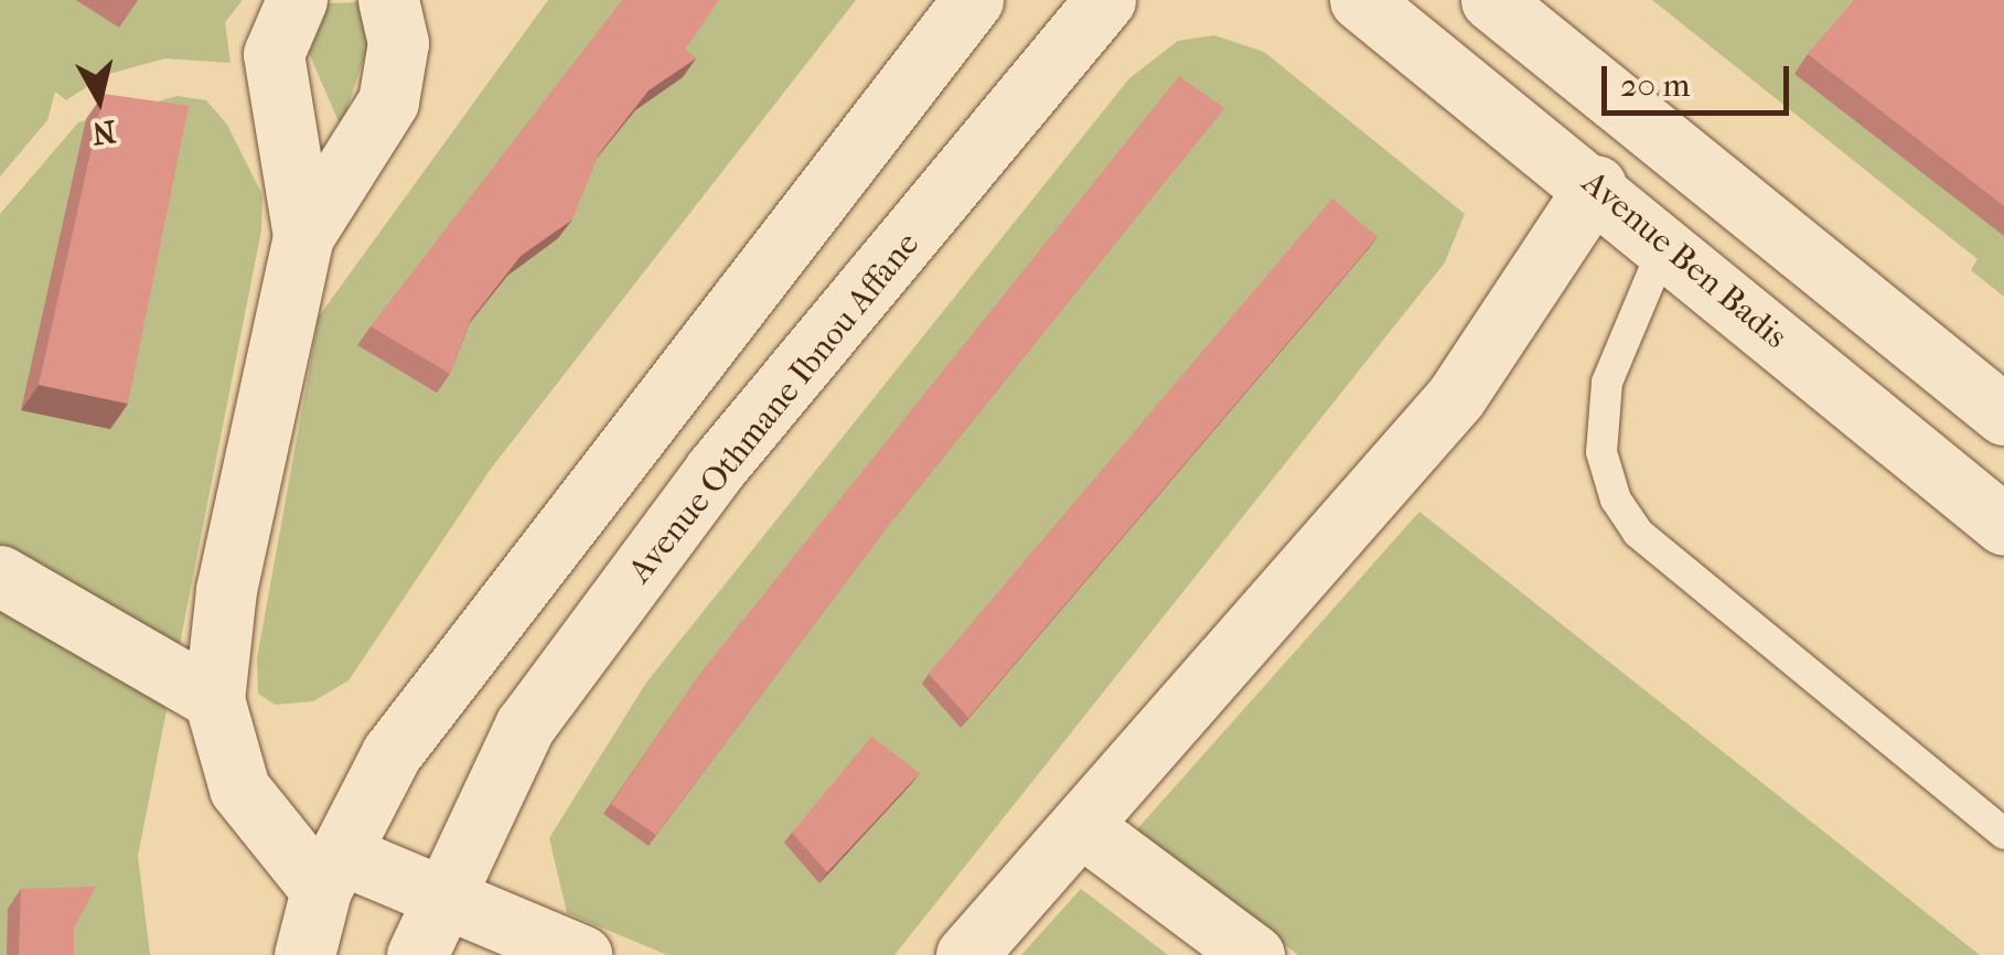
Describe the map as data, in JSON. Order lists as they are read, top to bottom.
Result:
{
  "streets": {
    "main road": ["Avenue Ben Badis", "Avenue Othmane Ibnou Affane"]
  },
  "scale_bar": "20 m",
  "north": "bottom"
}
